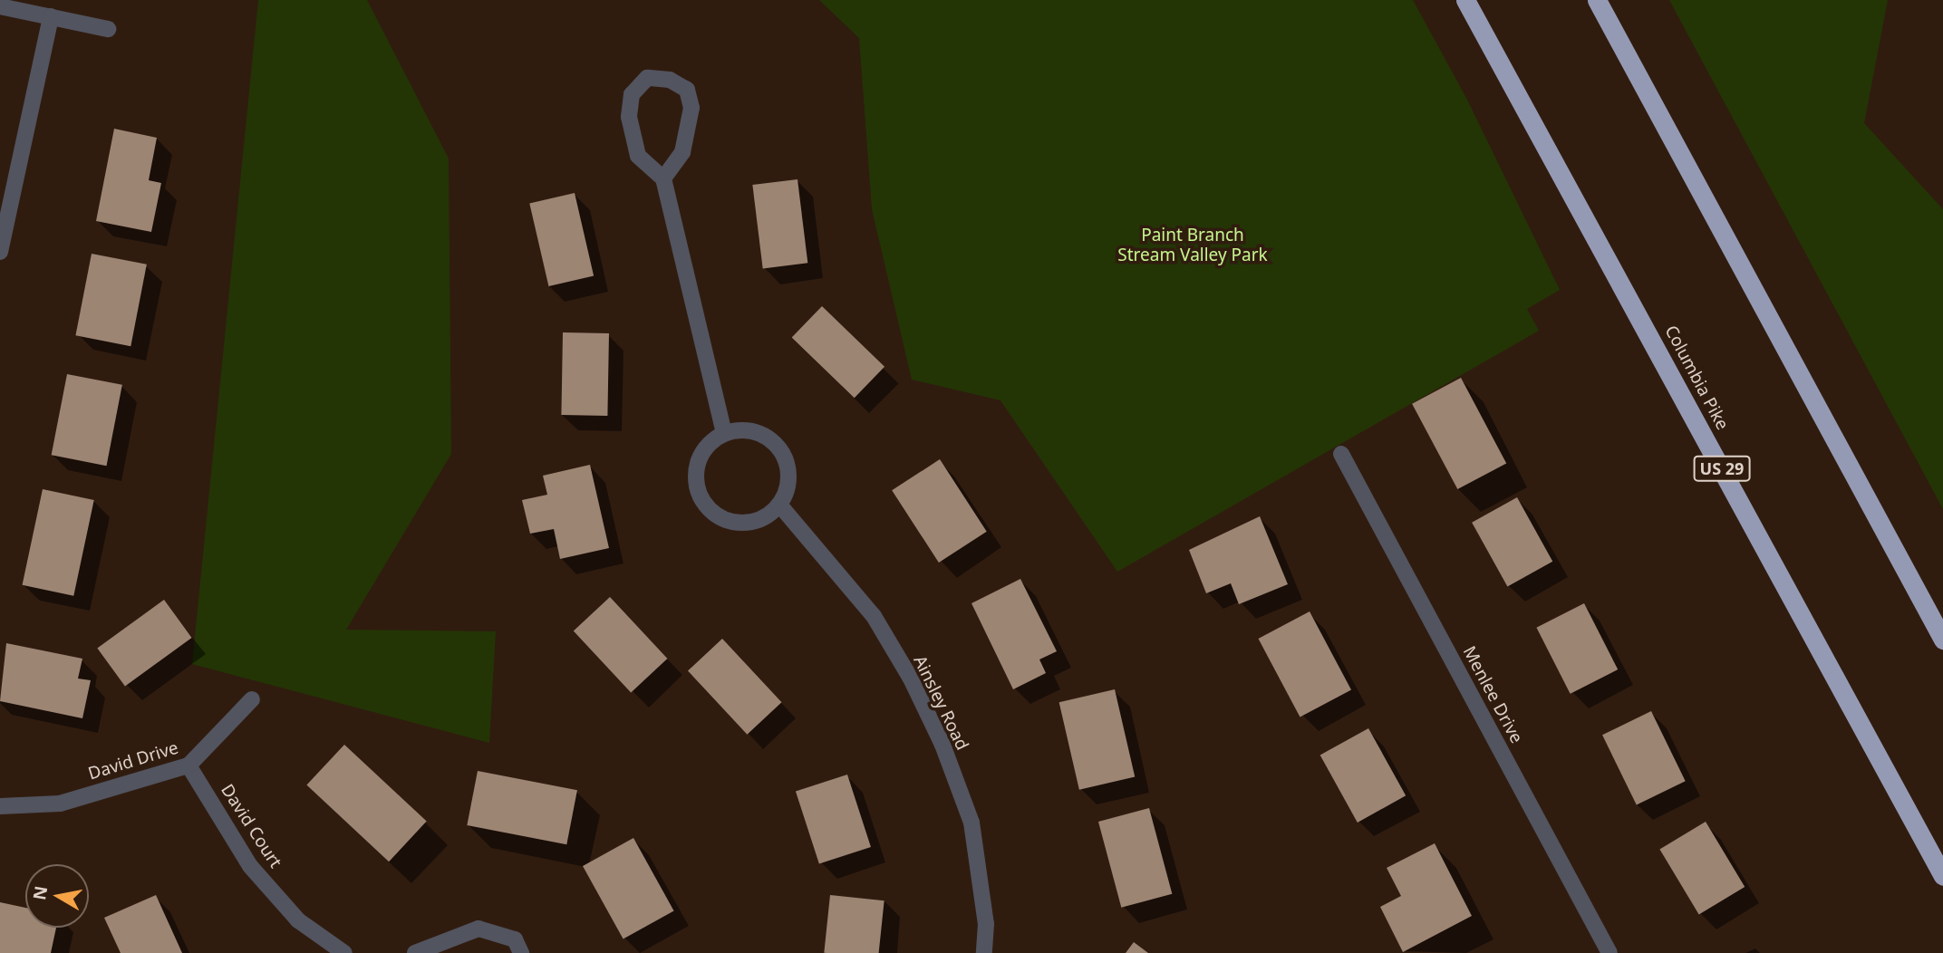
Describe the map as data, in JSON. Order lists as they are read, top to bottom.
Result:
{
  "streets": {
    "highway": ["Columbia Pike", "US 29"],
    "street": [
      "Menlee Drive",
      "Ainsley Road",
      "David Drive",
      "David Court"
    ]
  },
  "crossings": [
    ["David Drive", "David Court"]
  ],
  "parks": ["Paint Branch Stream Valley Park"],
  "north": "left"
}
